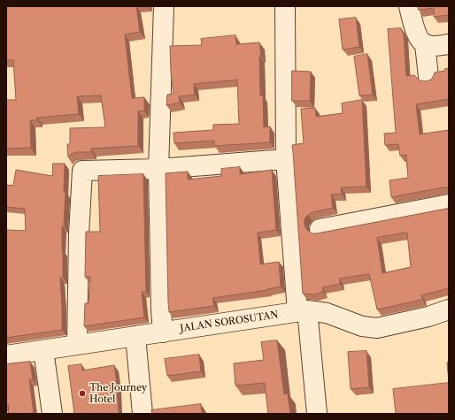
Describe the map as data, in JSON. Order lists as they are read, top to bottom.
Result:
{
  "streets": {
    "street": ["JALAN SOROSUTAN"]
  },
  "places": ["The Journey Hotel"]
}
